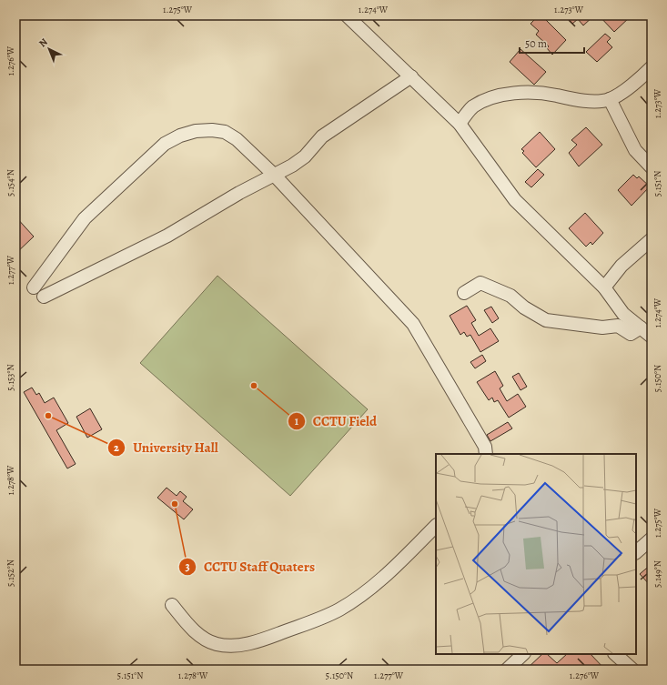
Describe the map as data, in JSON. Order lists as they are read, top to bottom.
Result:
{
  "places": ["CCTU Field", "University Hall", "CCTU Staff Quaters"],
  "scale_bar": "50 m",
  "north": "top left",
  "coordinates": [
    "1.275°W",
    "1.274°W",
    "1.273°W",
    "1.276°W",
    "5.154°N",
    "5.151°N",
    "1.277°W",
    "5.153°N",
    "5.150°N",
    "1.278°W",
    "5.152°N",
    "5.149°N"
  ]
}
